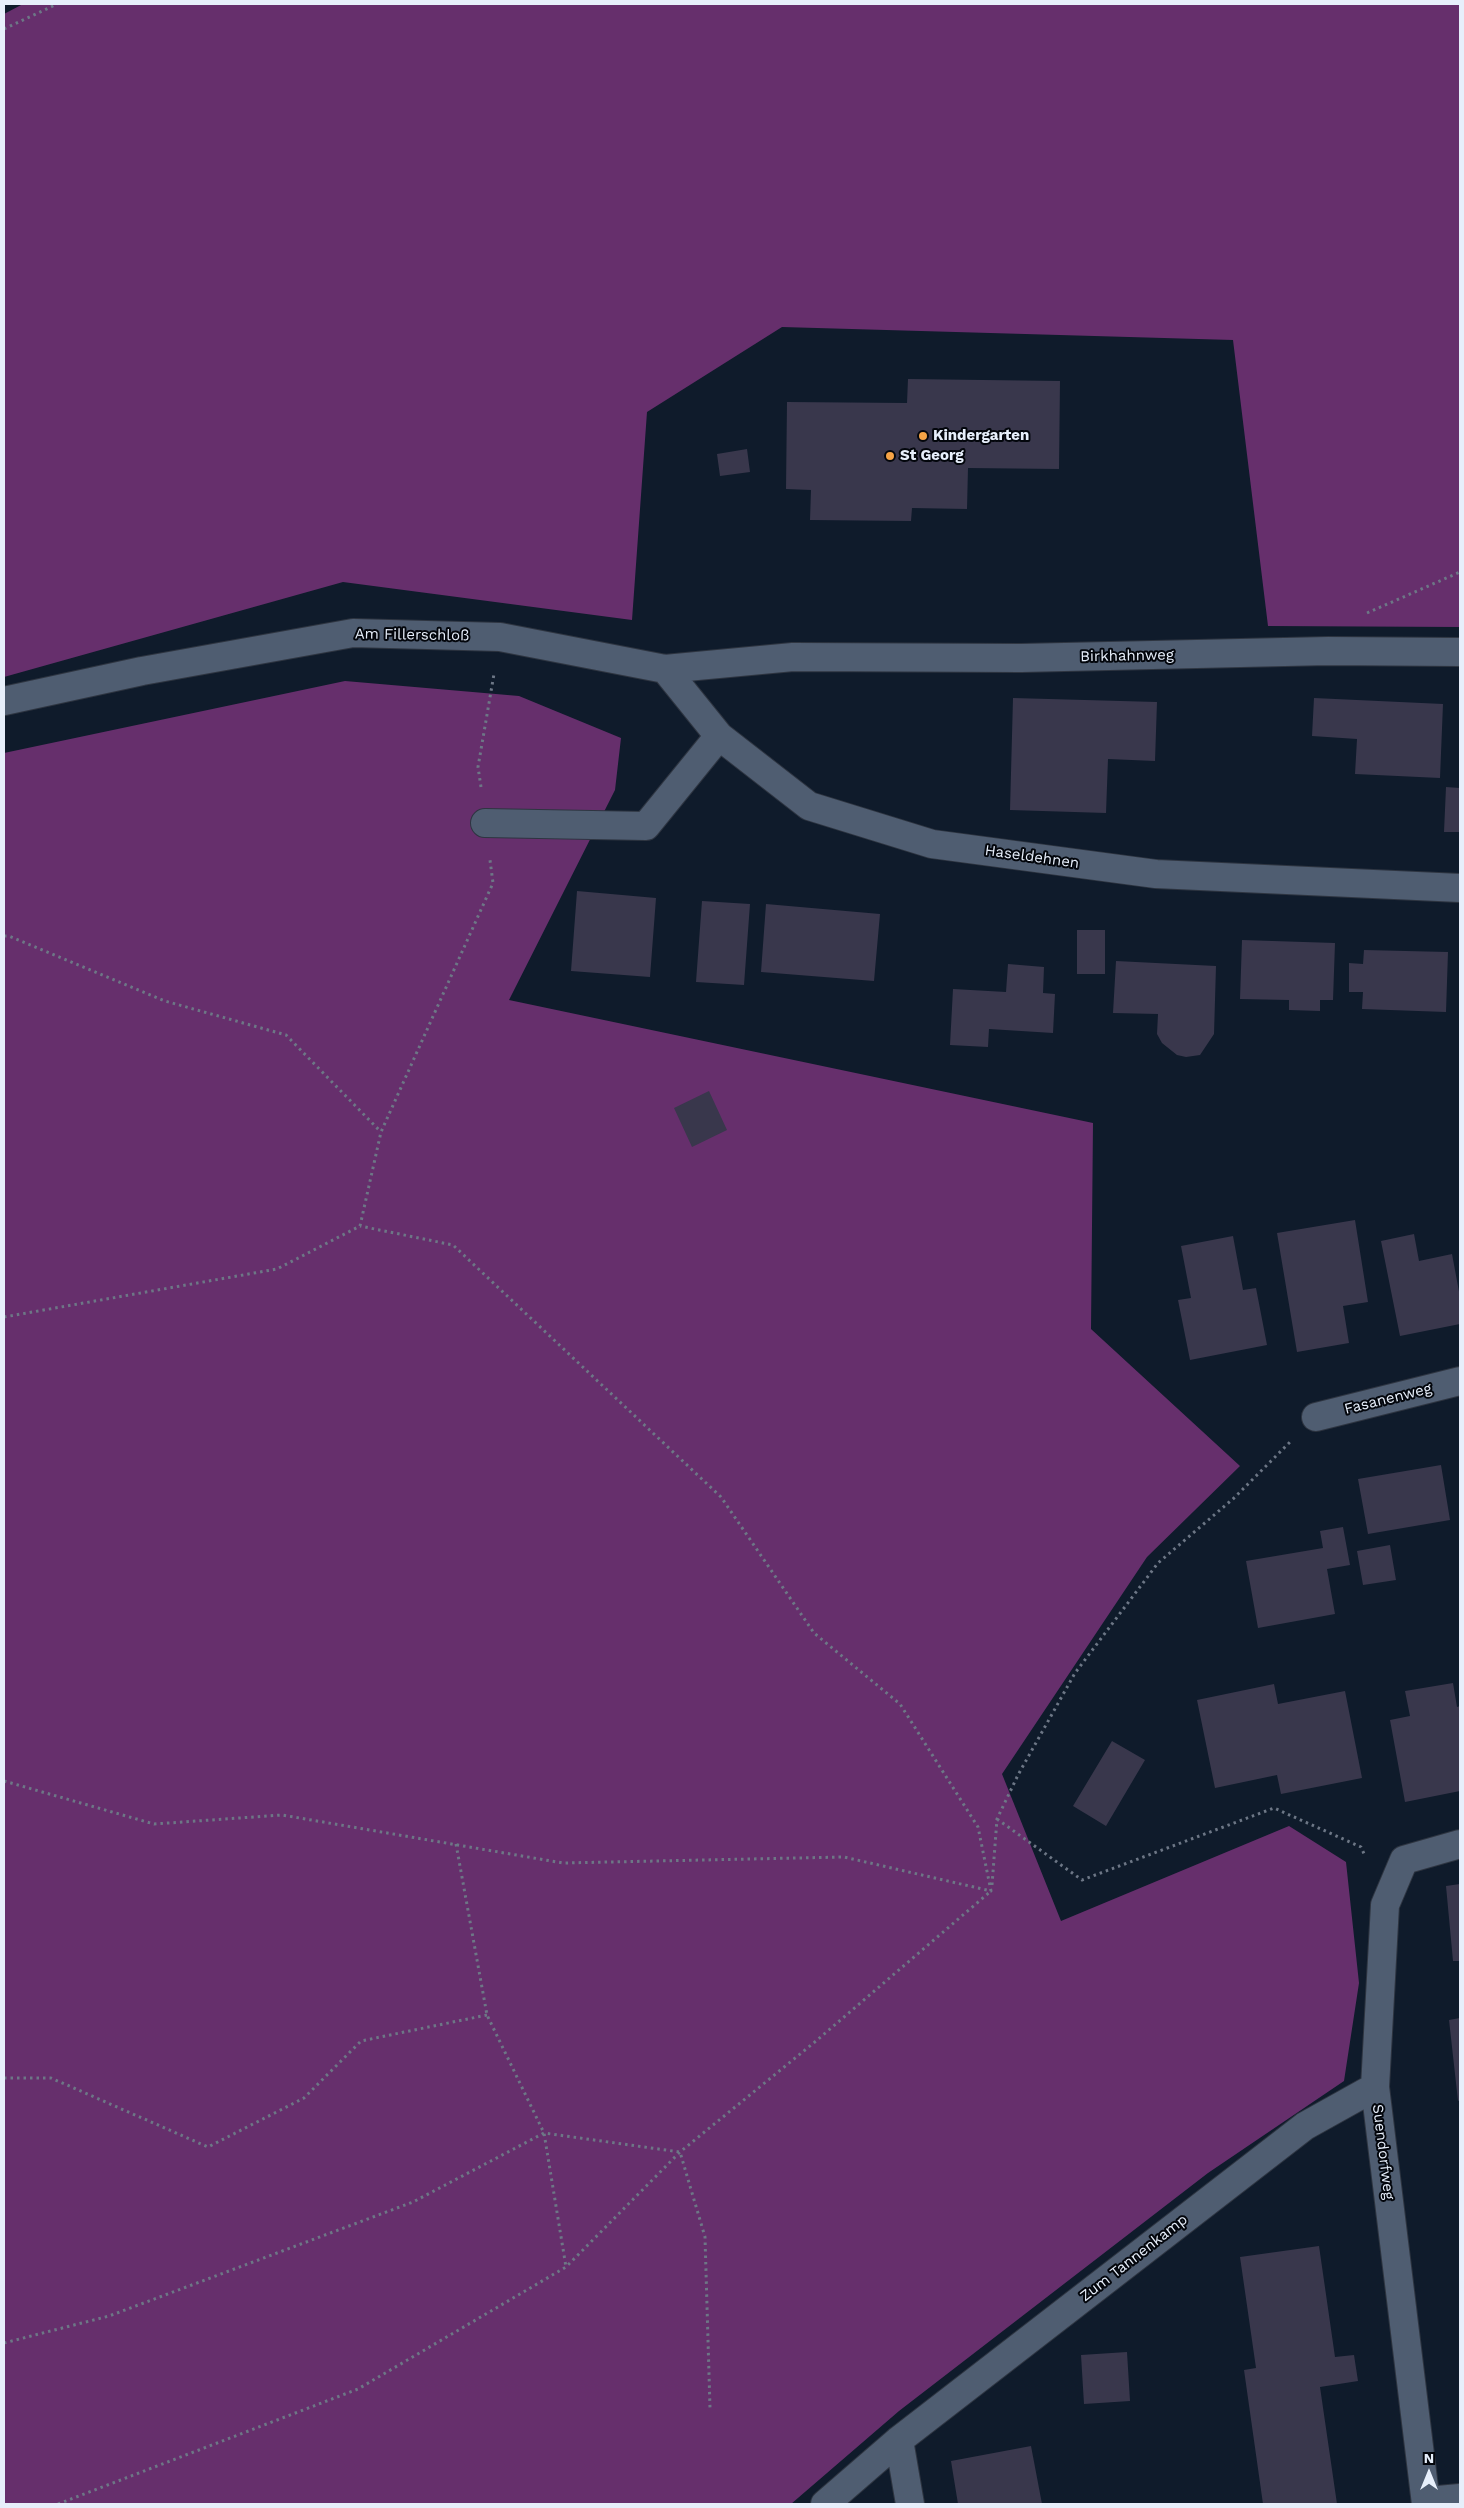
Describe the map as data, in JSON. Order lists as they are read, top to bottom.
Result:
{
  "streets": {
    "street": [
      "Am Fillerschloß",
      "Birkhahnweg",
      "Haseldehnen",
      "Fasanenweg",
      "Suendorfweg",
      "Zum Tannenkamp"
    ]
  },
  "crossings": [
    ["Am Fillerschloß", "Birkhahnweg"],
    ["Am Fillerschloß", "Haseldehnen"],
    ["Suendorfweg", "Zum Tannenkamp"]
  ],
  "places": ["Kindergarten", "St Georg"],
  "north": "top"
}
